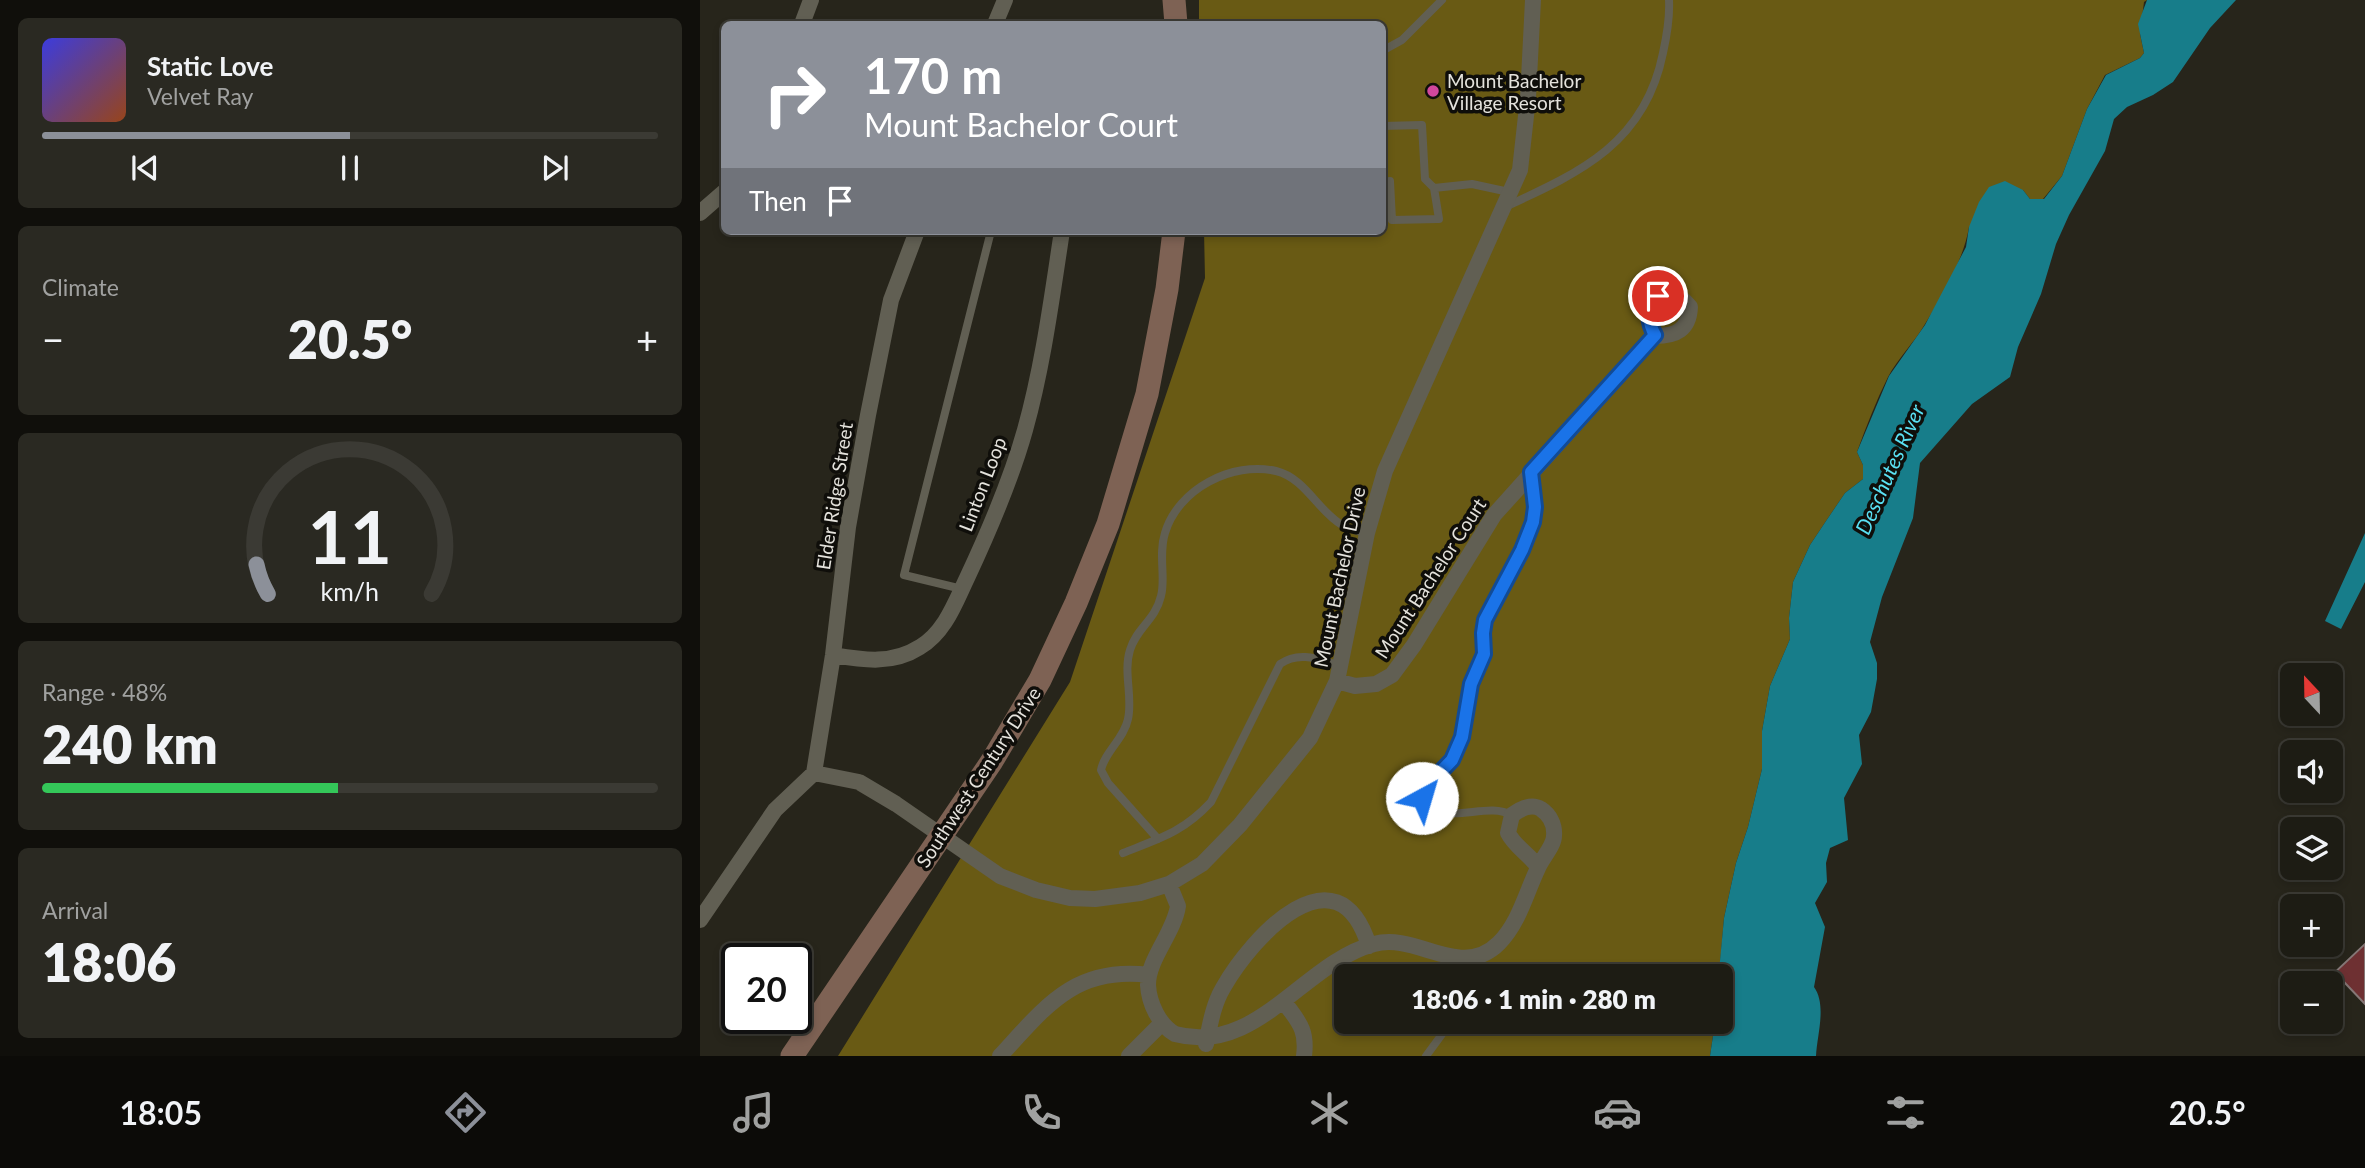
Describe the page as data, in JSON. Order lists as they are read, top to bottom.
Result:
{
  "streets": {
    "main road": ["Southwest Century Drive"],
    "street": [
      "Linton Loop",
      "Elder Ridge Street",
      "Mount Bachelor Drive",
      "Mount Bachelor Court"
    ]
  },
  "crossings": [
    ["Linton Loop", "Elder Ridge Street"],
    ["Elder Ridge Street", "Mount Bachelor Drive"],
    ["Mount Bachelor Drive", "Mount Bachelor Court"],
    ["Mount Bachelor Drive", "Southwest Century Drive"]
  ],
  "water": ["Deschutes River"],
  "places": ["Mount Bachelor Village Resort"],
  "north": "top",
  "page": {
    "turn": ["170 m", "Mount Bachelor Court"],
    "song": ["Static Love", "Velvet Ray"],
    "then": "Then",
    "tile": [
      "Climate",
      ["Range · 48%", "240 km"],
      ["Arrival", "18:06"]
    ],
    "heat": ["−", "20.5°", "+"],
    "map_buttons": ["+", "−"],
    "limit": "20",
    "trip": "18:06 · 1 min · 280 m",
    "tabs": ["18:05", "20.5°"],
    "gauge": ["11", "km/h"]
  }
}
